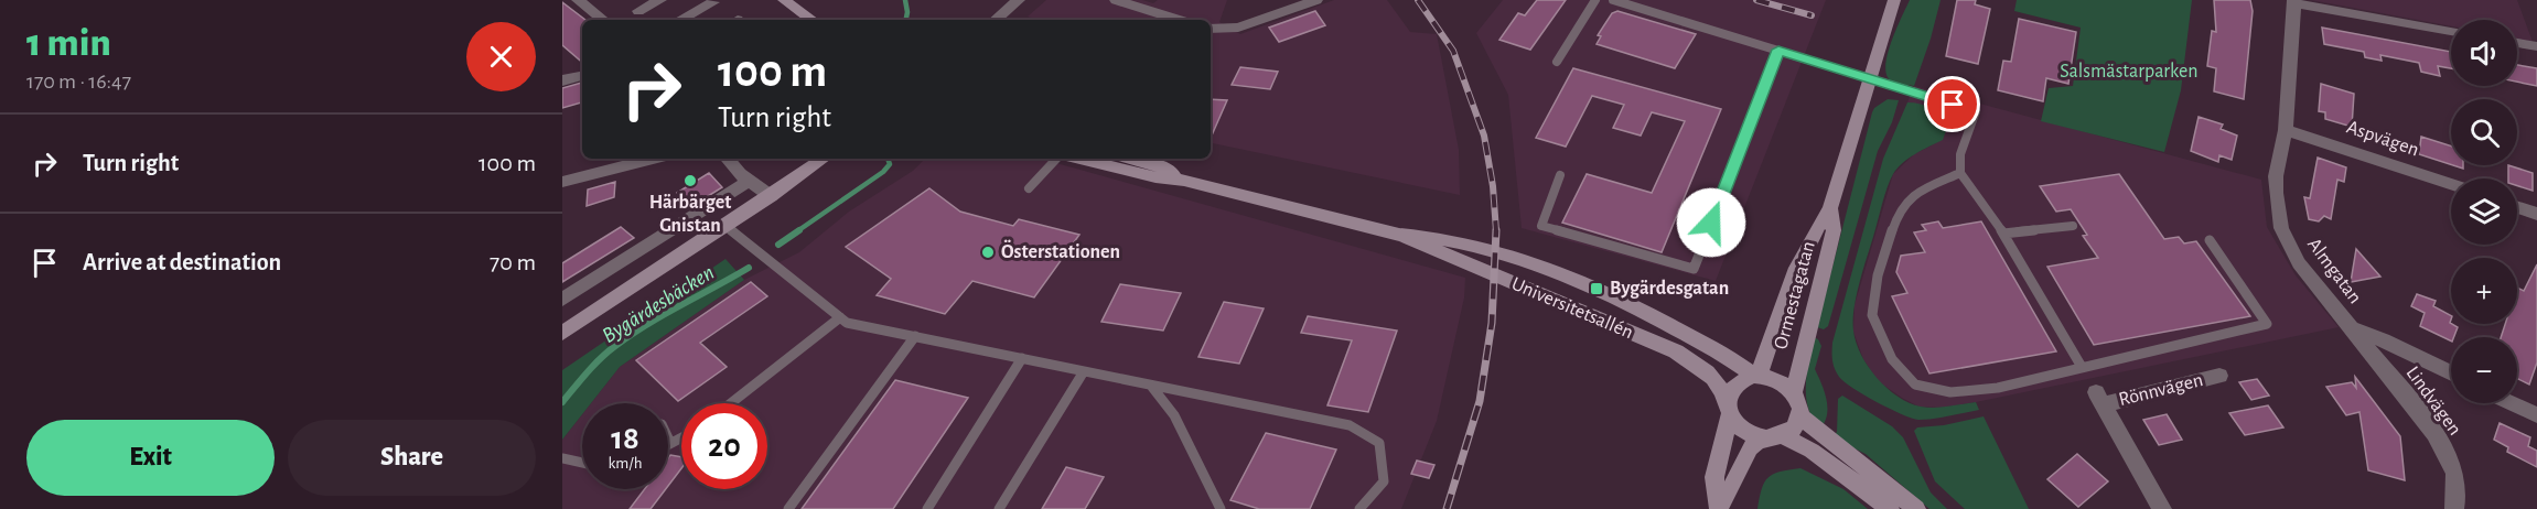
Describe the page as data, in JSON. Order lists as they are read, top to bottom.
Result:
{
  "streets": {
    "street": [
      "Aspvägen",
      "Almgatan",
      "Ormestagatan",
      "Universitetsallén",
      "Rönnvägen",
      "Lindvägen"
    ]
  },
  "crossings": [
    ["Aspvägen", "Almgatan"],
    ["Almgatan", "Lindvägen"],
    ["Ormestagatan", "Universitetsallén"]
  ],
  "water": ["Bygärdesbäcken"],
  "parks": ["Salsmästarparken"],
  "places": {
    "other": ["Härbärget Gnistan", "Österstationen"],
    "transit": ["Bygärdesgatan"]
  },
  "page": {
    "heading": ["1 min", "170 m · 16:47"],
    "map_buttons": ["+", "−"],
    "turn": ["100 m", "Turn right"],
    "list": [
      {
        "name": "Turn right",
        "value": "100 m"
      },
      {
        "name": "Arrive at destination",
        "value": "70 m"
      }
    ],
    "speed": "18 km/h",
    "limit": "20",
    "buttons": ["Exit", "Share"]
  }
}
